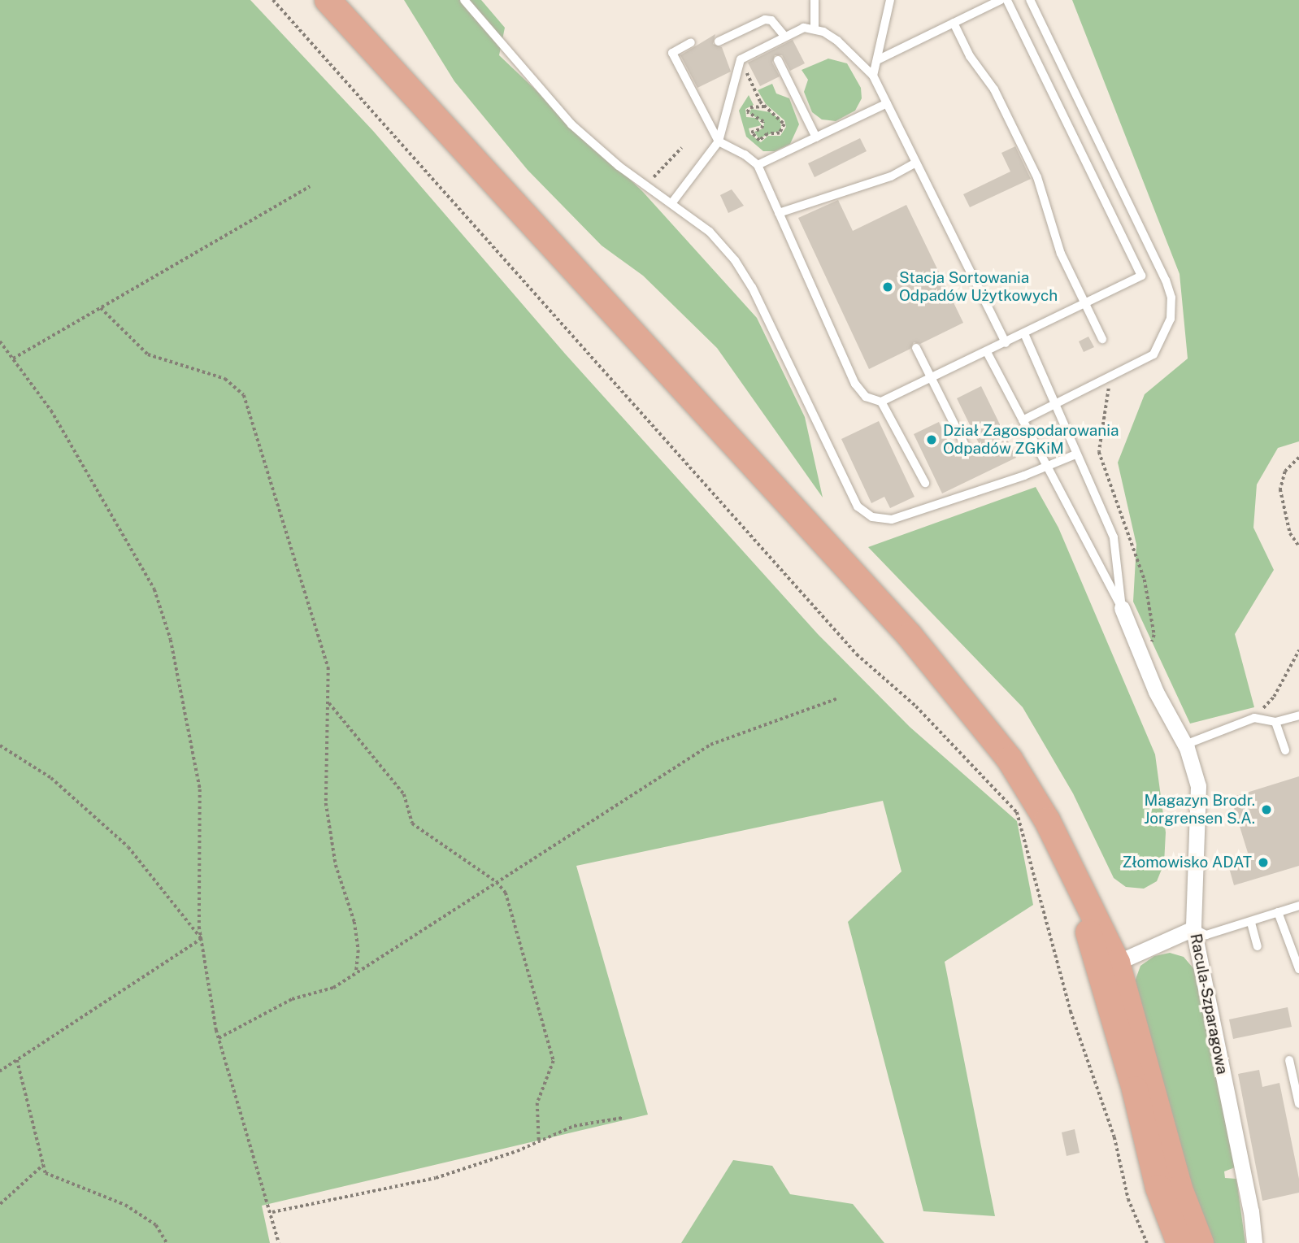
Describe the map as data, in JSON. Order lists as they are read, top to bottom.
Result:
{
  "streets": {
    "street": ["Racula-Szparagowa"]
  },
  "places": [
    "Stacja Sortowania Odpadów Użytkowych",
    "Dział Zagospodarowania Odpadów ZGKiM",
    "Magazyn Brodr. Jorgrensen S.A.",
    "Złomowisko ADAT"
  ]
}
